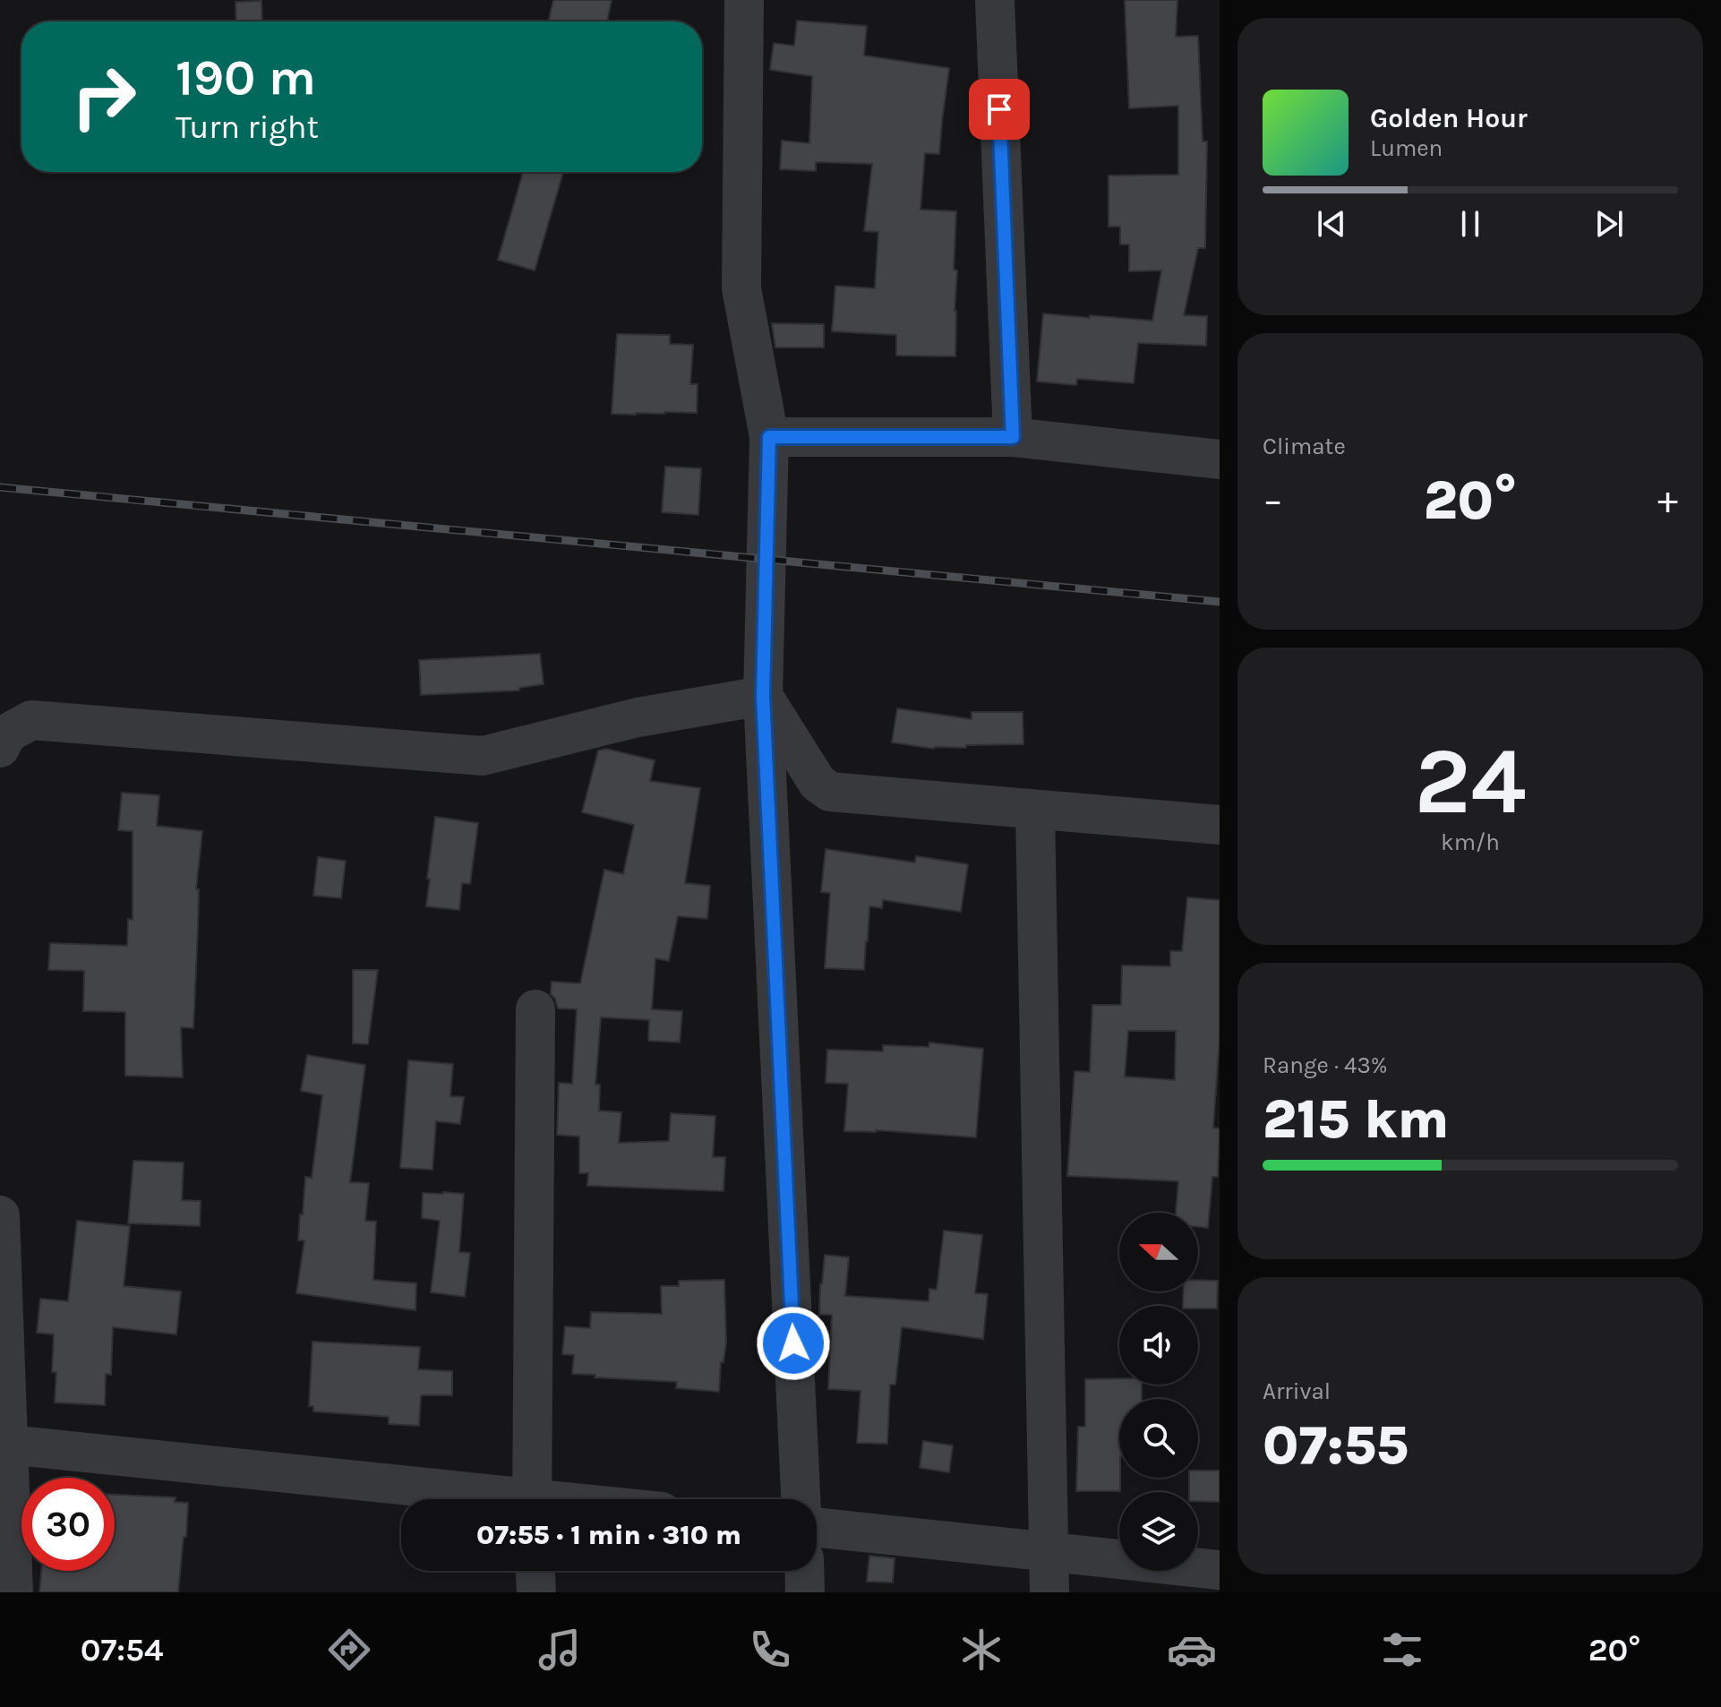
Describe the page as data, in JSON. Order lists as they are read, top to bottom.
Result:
{
  "north": "left",
  "page": {
    "turn": ["190 m", "Turn right"],
    "song": ["Golden Hour", "Lumen"],
    "tile": [
      "Climate",
      ["24", "km/h"],
      ["Range · 43%", "215 km"],
      ["Arrival", "07:55"]
    ],
    "heat": ["−", "20°", "+"],
    "limit": "30",
    "trip": "07:55 · 1 min · 310 m",
    "tabs": ["07:54", "20°"]
  }
}
